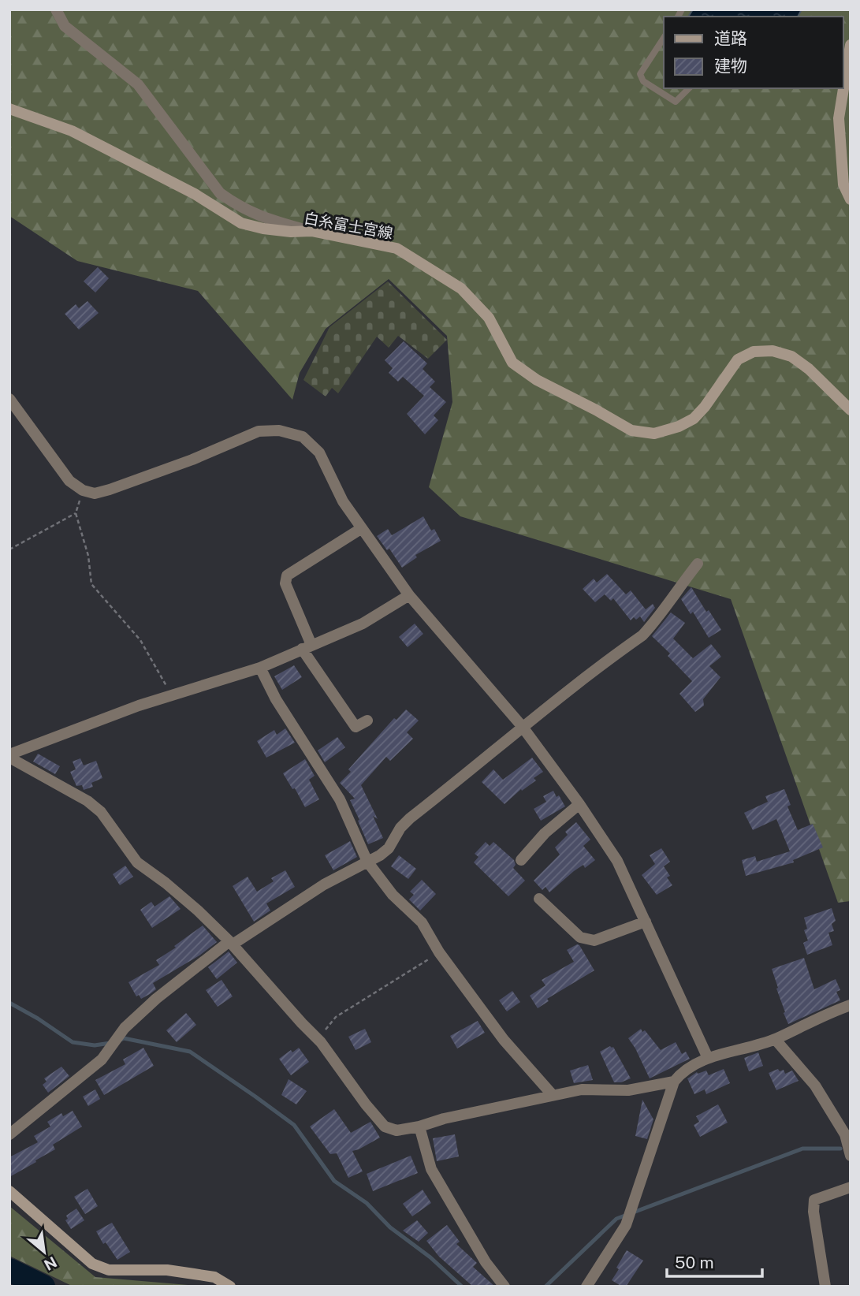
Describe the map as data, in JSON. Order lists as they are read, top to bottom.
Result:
{
  "streets": {
    "main road": ["白糸富士宮線"]
  },
  "legend": ["道路", "建物"],
  "scale_bar": "50 m",
  "north": "bottom right"
}
